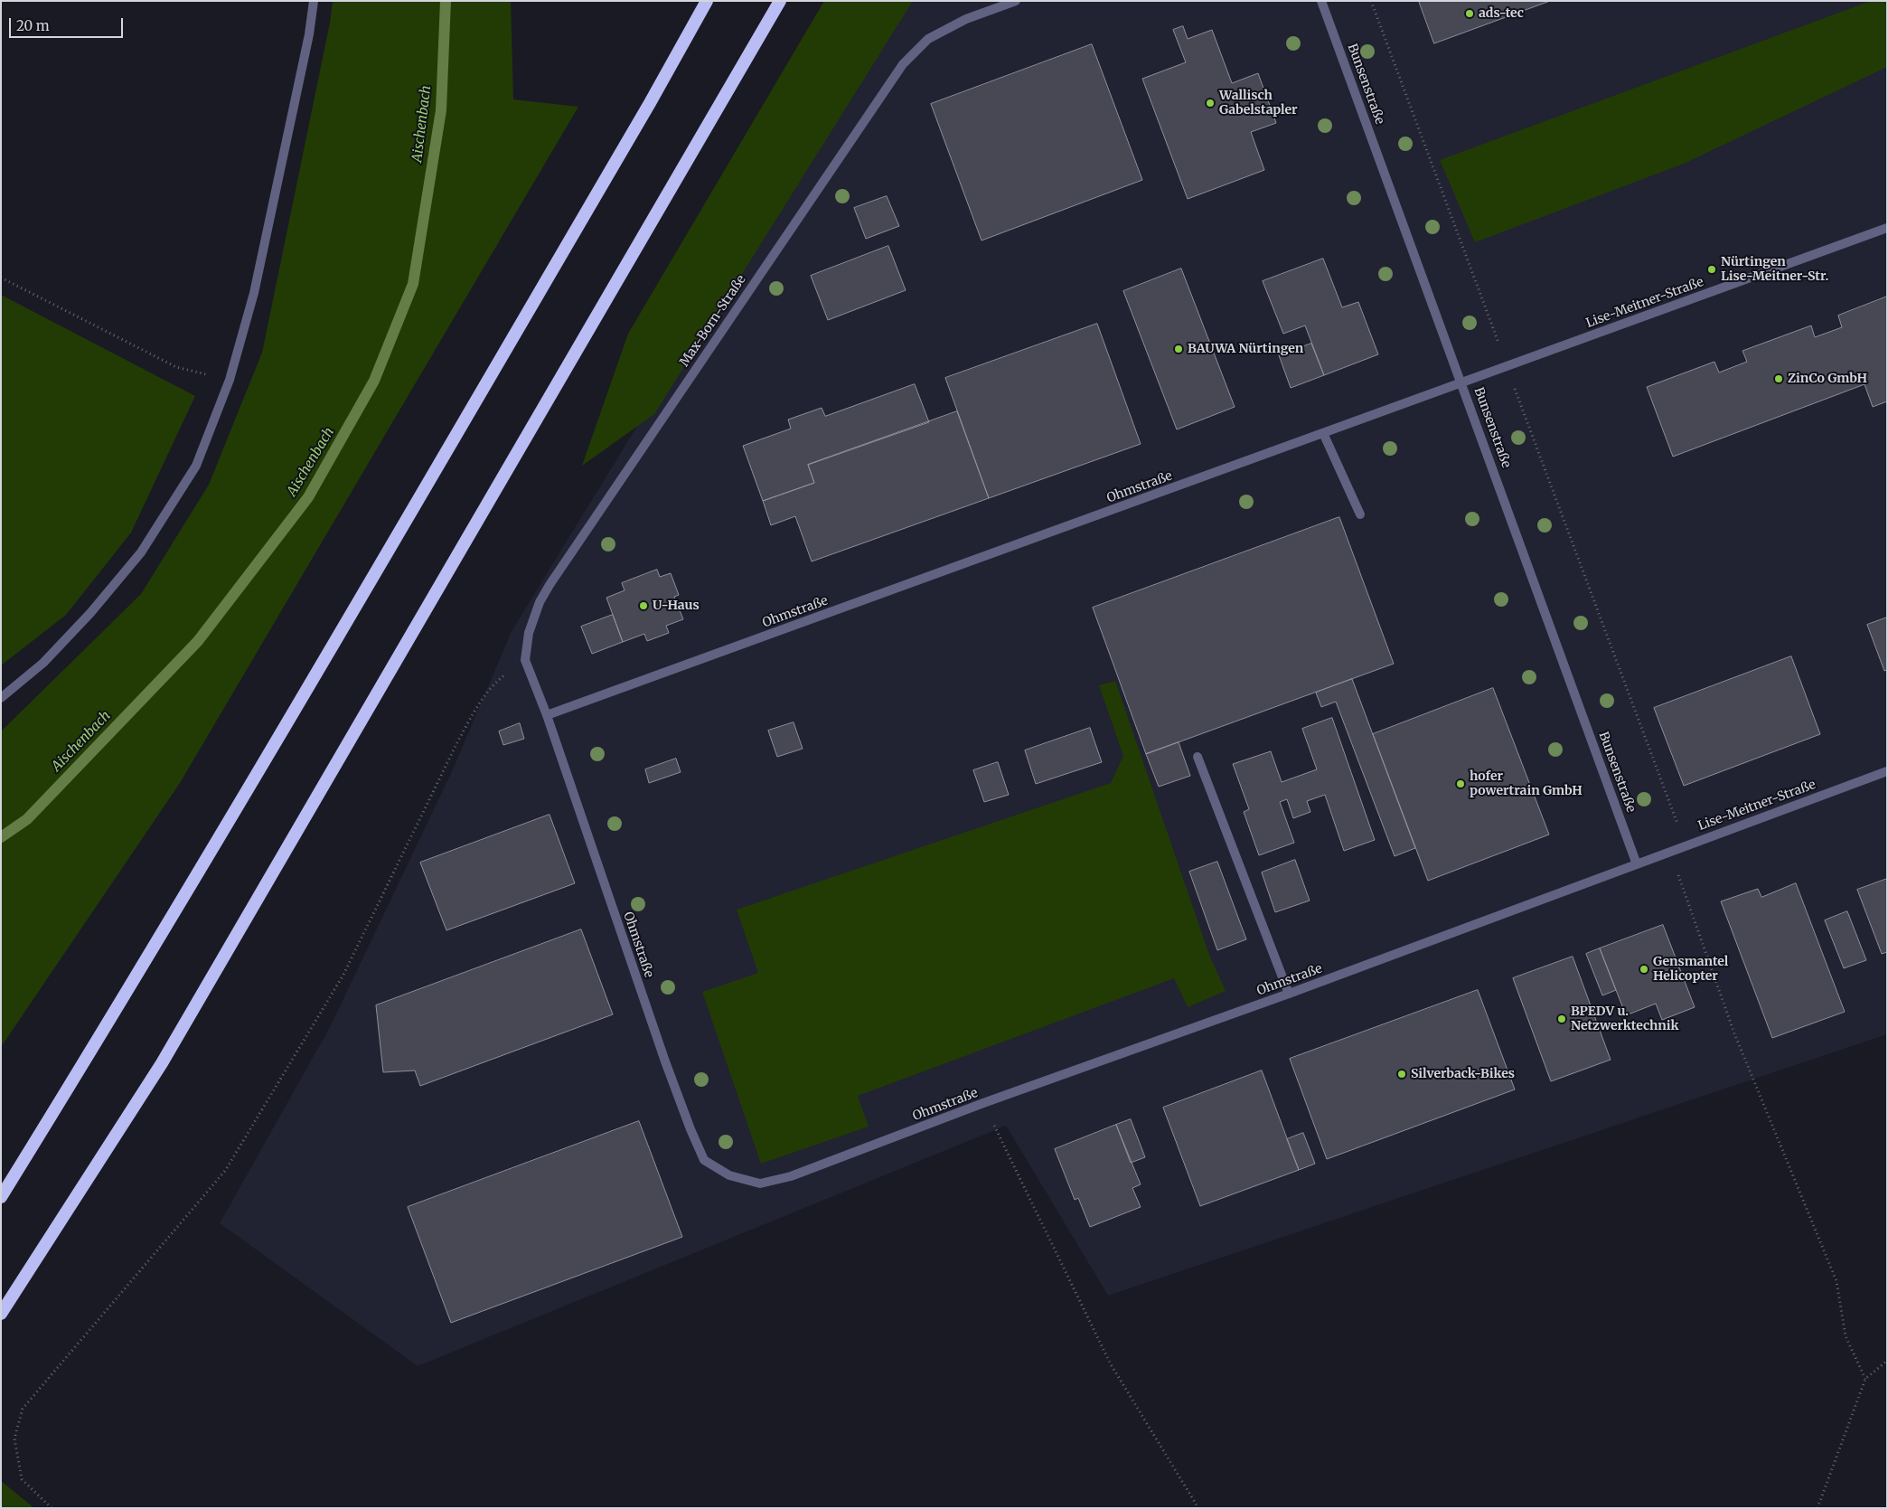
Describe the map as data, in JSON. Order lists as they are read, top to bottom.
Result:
{
  "streets": {
    "street": [
      "Bunsenstraße",
      "Lise-Meitner-Straße",
      "Max-Born-Straße",
      "Ohmstraße"
    ]
  },
  "crossings": [
    ["Bunsenstraße", "Lise-Meitner-Straße"],
    ["Bunsenstraße", "Ohmstraße"],
    ["Lise-Meitner-Straße", "Ohmstraße"],
    ["Max-Born-Straße", "Ohmstraße"]
  ],
  "water": ["Aischenbach"],
  "places": [
    "ads-tec",
    "Wallisch Gabelstapler",
    "Nürtingen Lise-Meitner-Str.",
    "BAUWA Nürtingen",
    "ZinCo GmbH",
    "U-Haus",
    "hofer powertrain GmbH",
    "Gensmantel Helicopter",
    "BPEDV u. Netzwerktechnik",
    "Silverback-Bikes"
  ],
  "scale_bar": "20 m"
}
